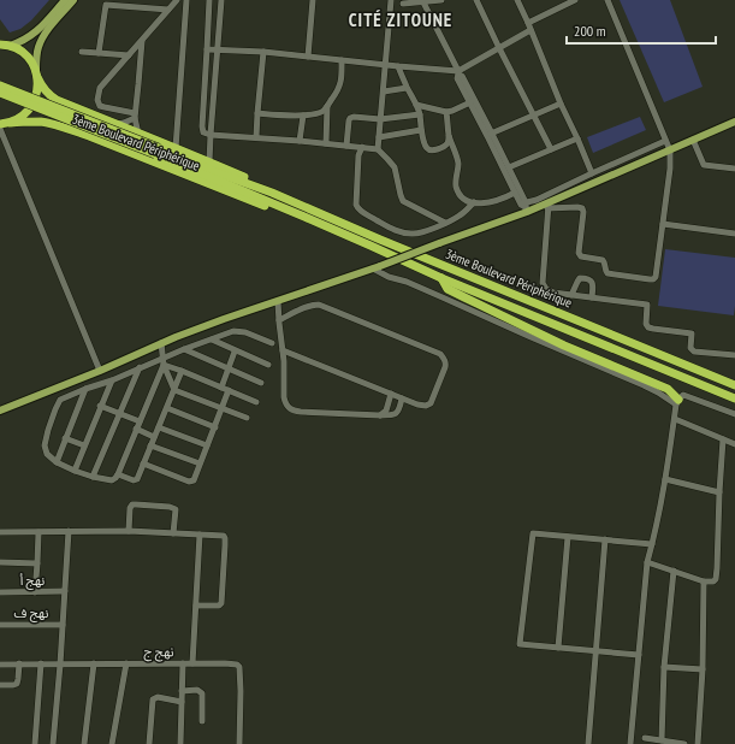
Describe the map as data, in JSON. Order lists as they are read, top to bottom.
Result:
{
  "streets": {
    "highway": ["3ème Boulevard Périphérique"],
    "street": ["نهج أ", "نهج ف", "نهج ج"]
  },
  "districts": ["CITÉ ZITOUNE"],
  "scale_bar": "200 m"
}
